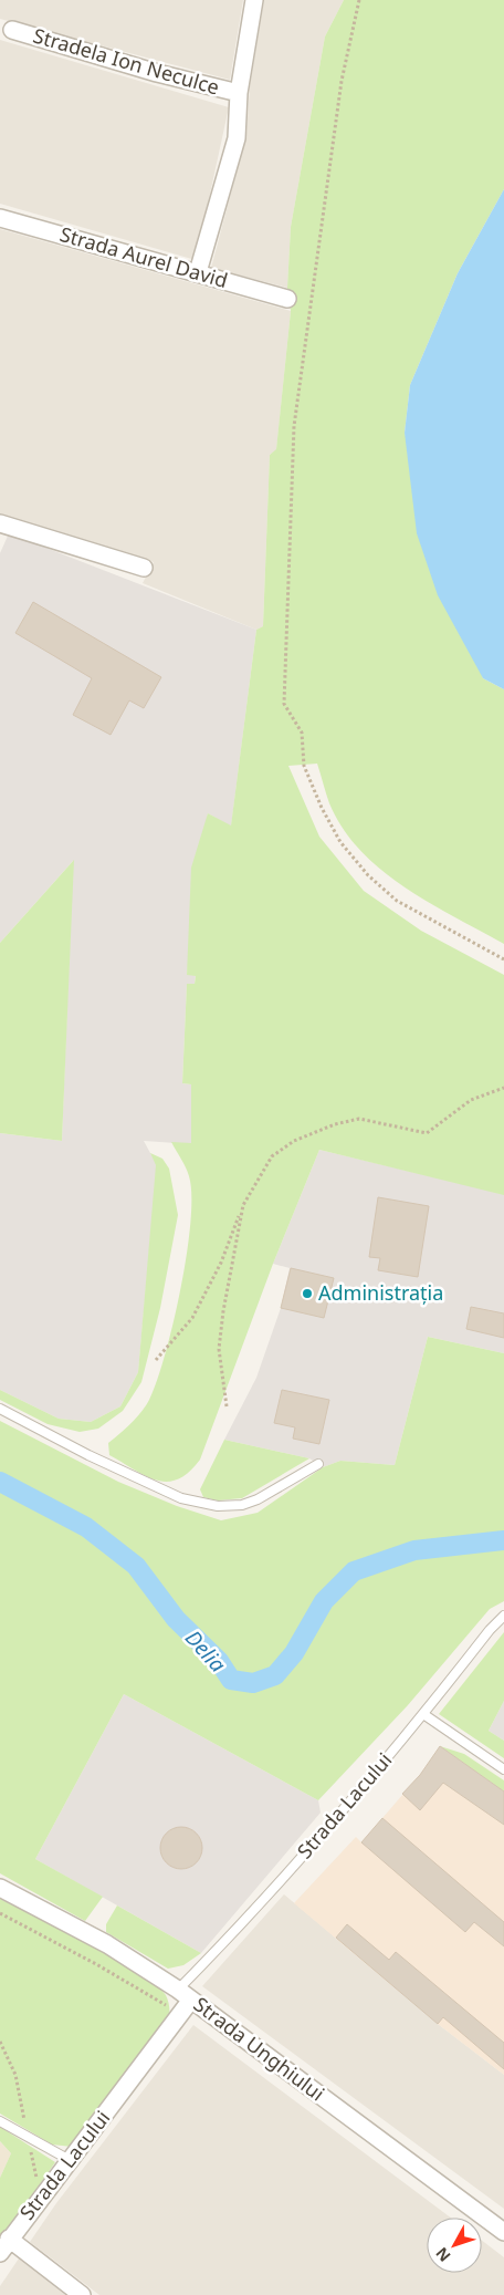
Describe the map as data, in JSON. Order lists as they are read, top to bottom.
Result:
{
  "streets": {
    "street": [
      "Stradela Ion Neculce",
      "Strada Aurel David",
      "Strada Lacului",
      "Strada Unghiului"
    ]
  },
  "crossings": [
    ["Strada Lacului", "Strada Unghiului"]
  ],
  "water": ["Delia"],
  "places": ["Administrația"],
  "north": "bottom left"
}
